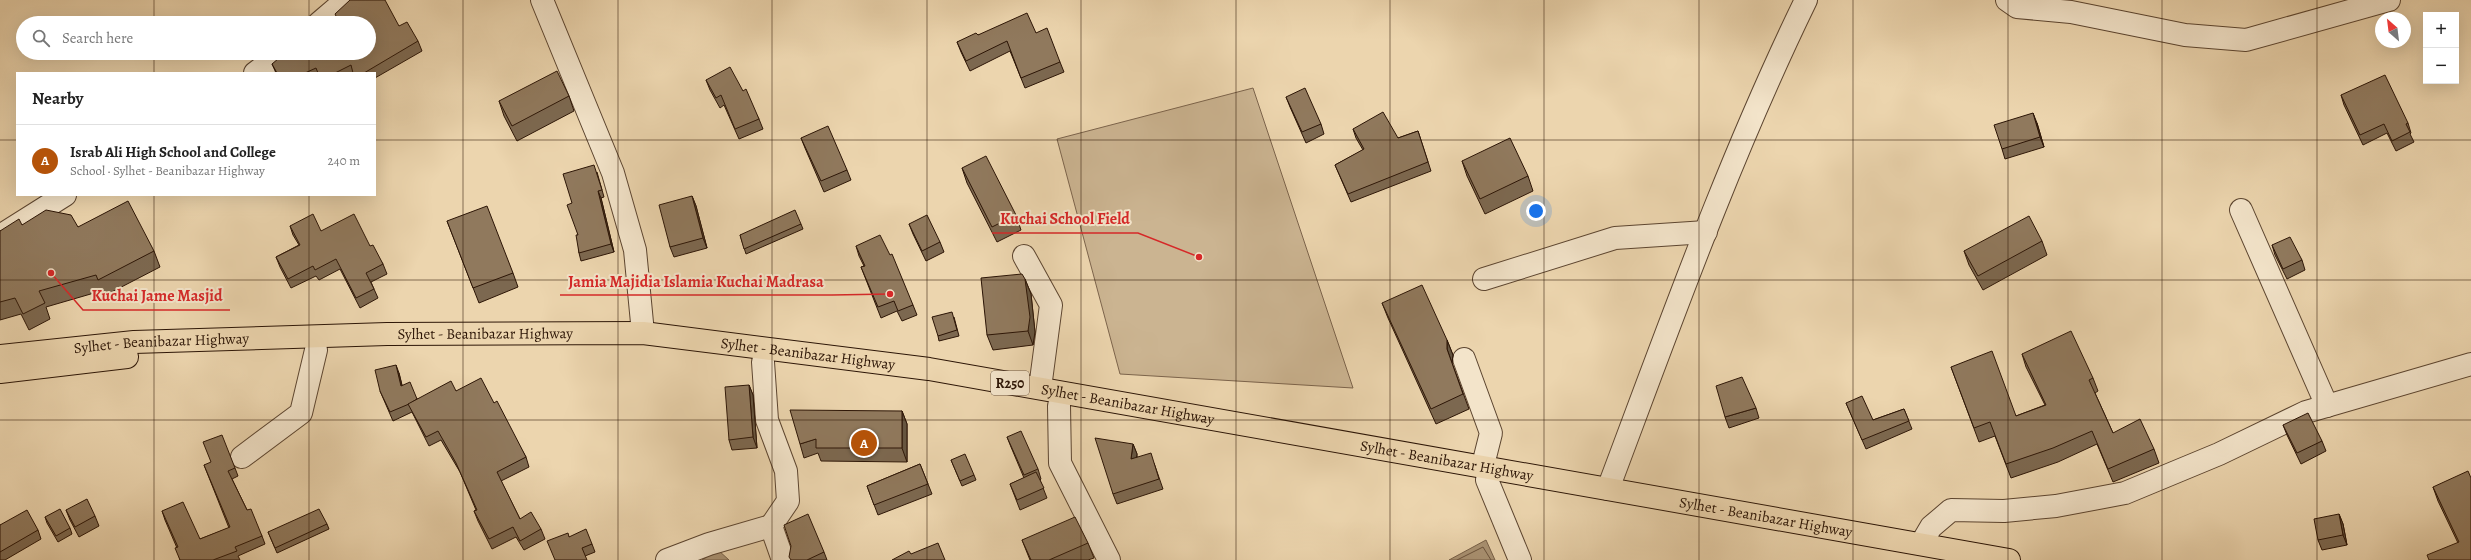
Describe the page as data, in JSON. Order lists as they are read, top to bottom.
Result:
{
  "streets": {
    "main road": ["Sylhet - Beanibazar Highway", "R250"]
  },
  "places": ["Kuchai School Field", "Kuchai Jame Masjid", "Jamia Majidia Islamia Kuchai Madrasa"],
  "north": "top left",
  "page": {
    "map_buttons": ["+", "−"],
    "search": "Search here",
    "heading": "Nearby",
    "list": [
      {
        "mark": "A",
        "name": "Israb Ali High School and College",
        "note": "School · Sylhet - Beanibazar Highway",
        "value": "240 m"
      }
    ],
    "pins": "A"
  }
}
